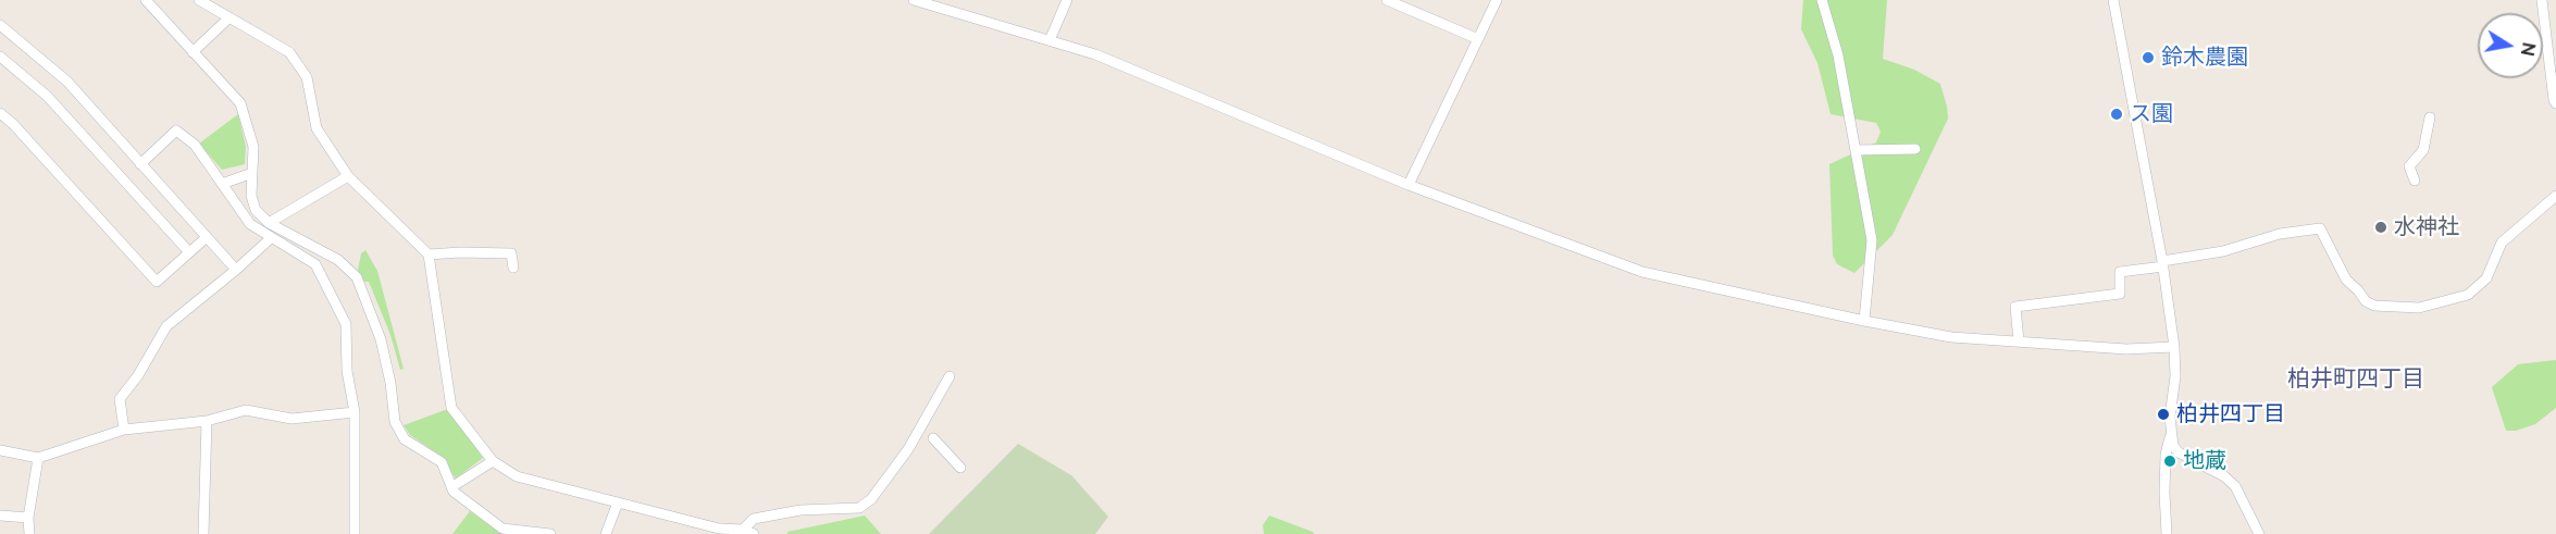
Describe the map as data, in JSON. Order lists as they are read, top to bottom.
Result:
{
  "districts": ["柏井町四丁目"],
  "places": [
    "鈴木農園",
    "ス園",
    "水神社",
    "柏井四丁目",
    "地蔵"
  ],
  "north": "right"
}
